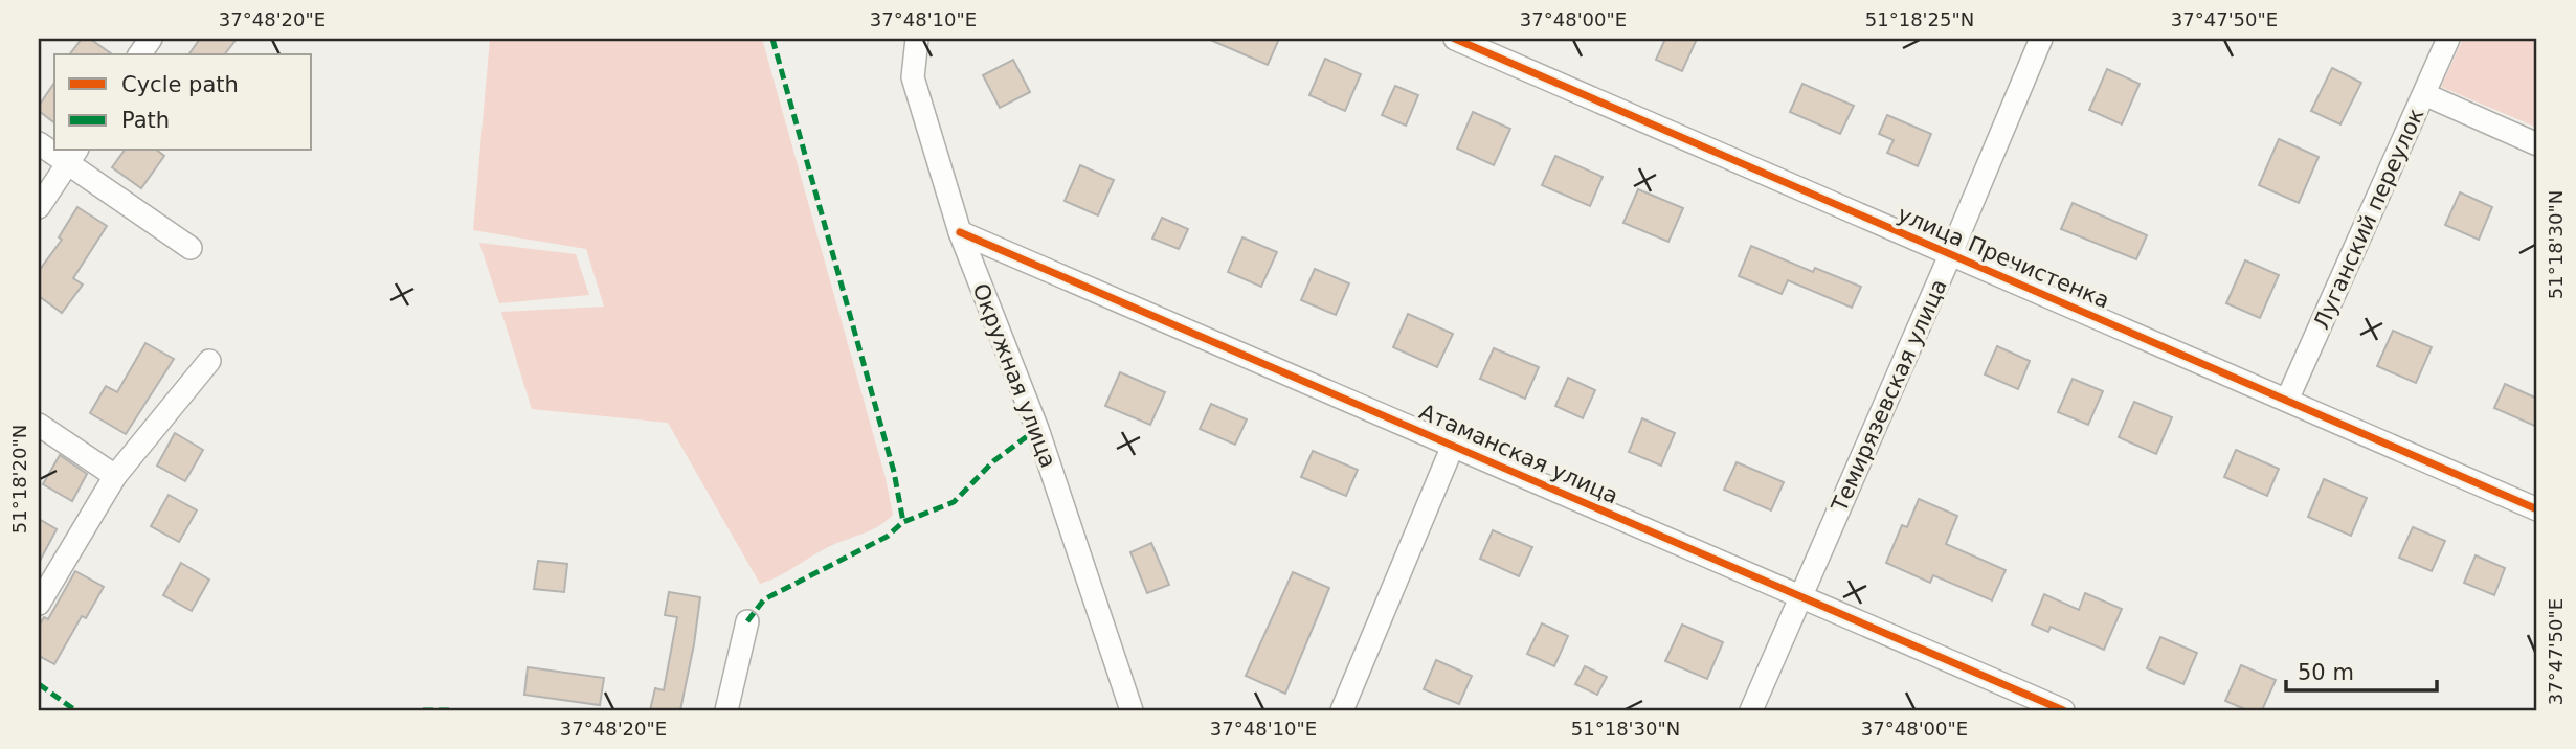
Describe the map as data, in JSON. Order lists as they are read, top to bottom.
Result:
{
  "streets": {
    "street": [
      "Луганский переулок",
      "улица Пречистенка",
      "Окружная улица",
      "Темирязевская улица",
      "Атаманская улица"
    ]
  },
  "crossings": [
    ["Луганский переулок", "улица Пречистенка"],
    ["улица Пречистенка", "Темирязевская улица"],
    ["Окружная улица", "Атаманская улица"],
    ["Темирязевская улица", "Атаманская улица"]
  ],
  "legend": ["Cycle path", "Path"],
  "scale_bar": "50 m",
  "coordinates": [
    "37°48'20\"E",
    "37°48'10\"E",
    "37°48'00\"E",
    "51°18'25\"N",
    "37°47'50\"E",
    "51°18'30\"N",
    "51°18'20\"N"
  ]
}
